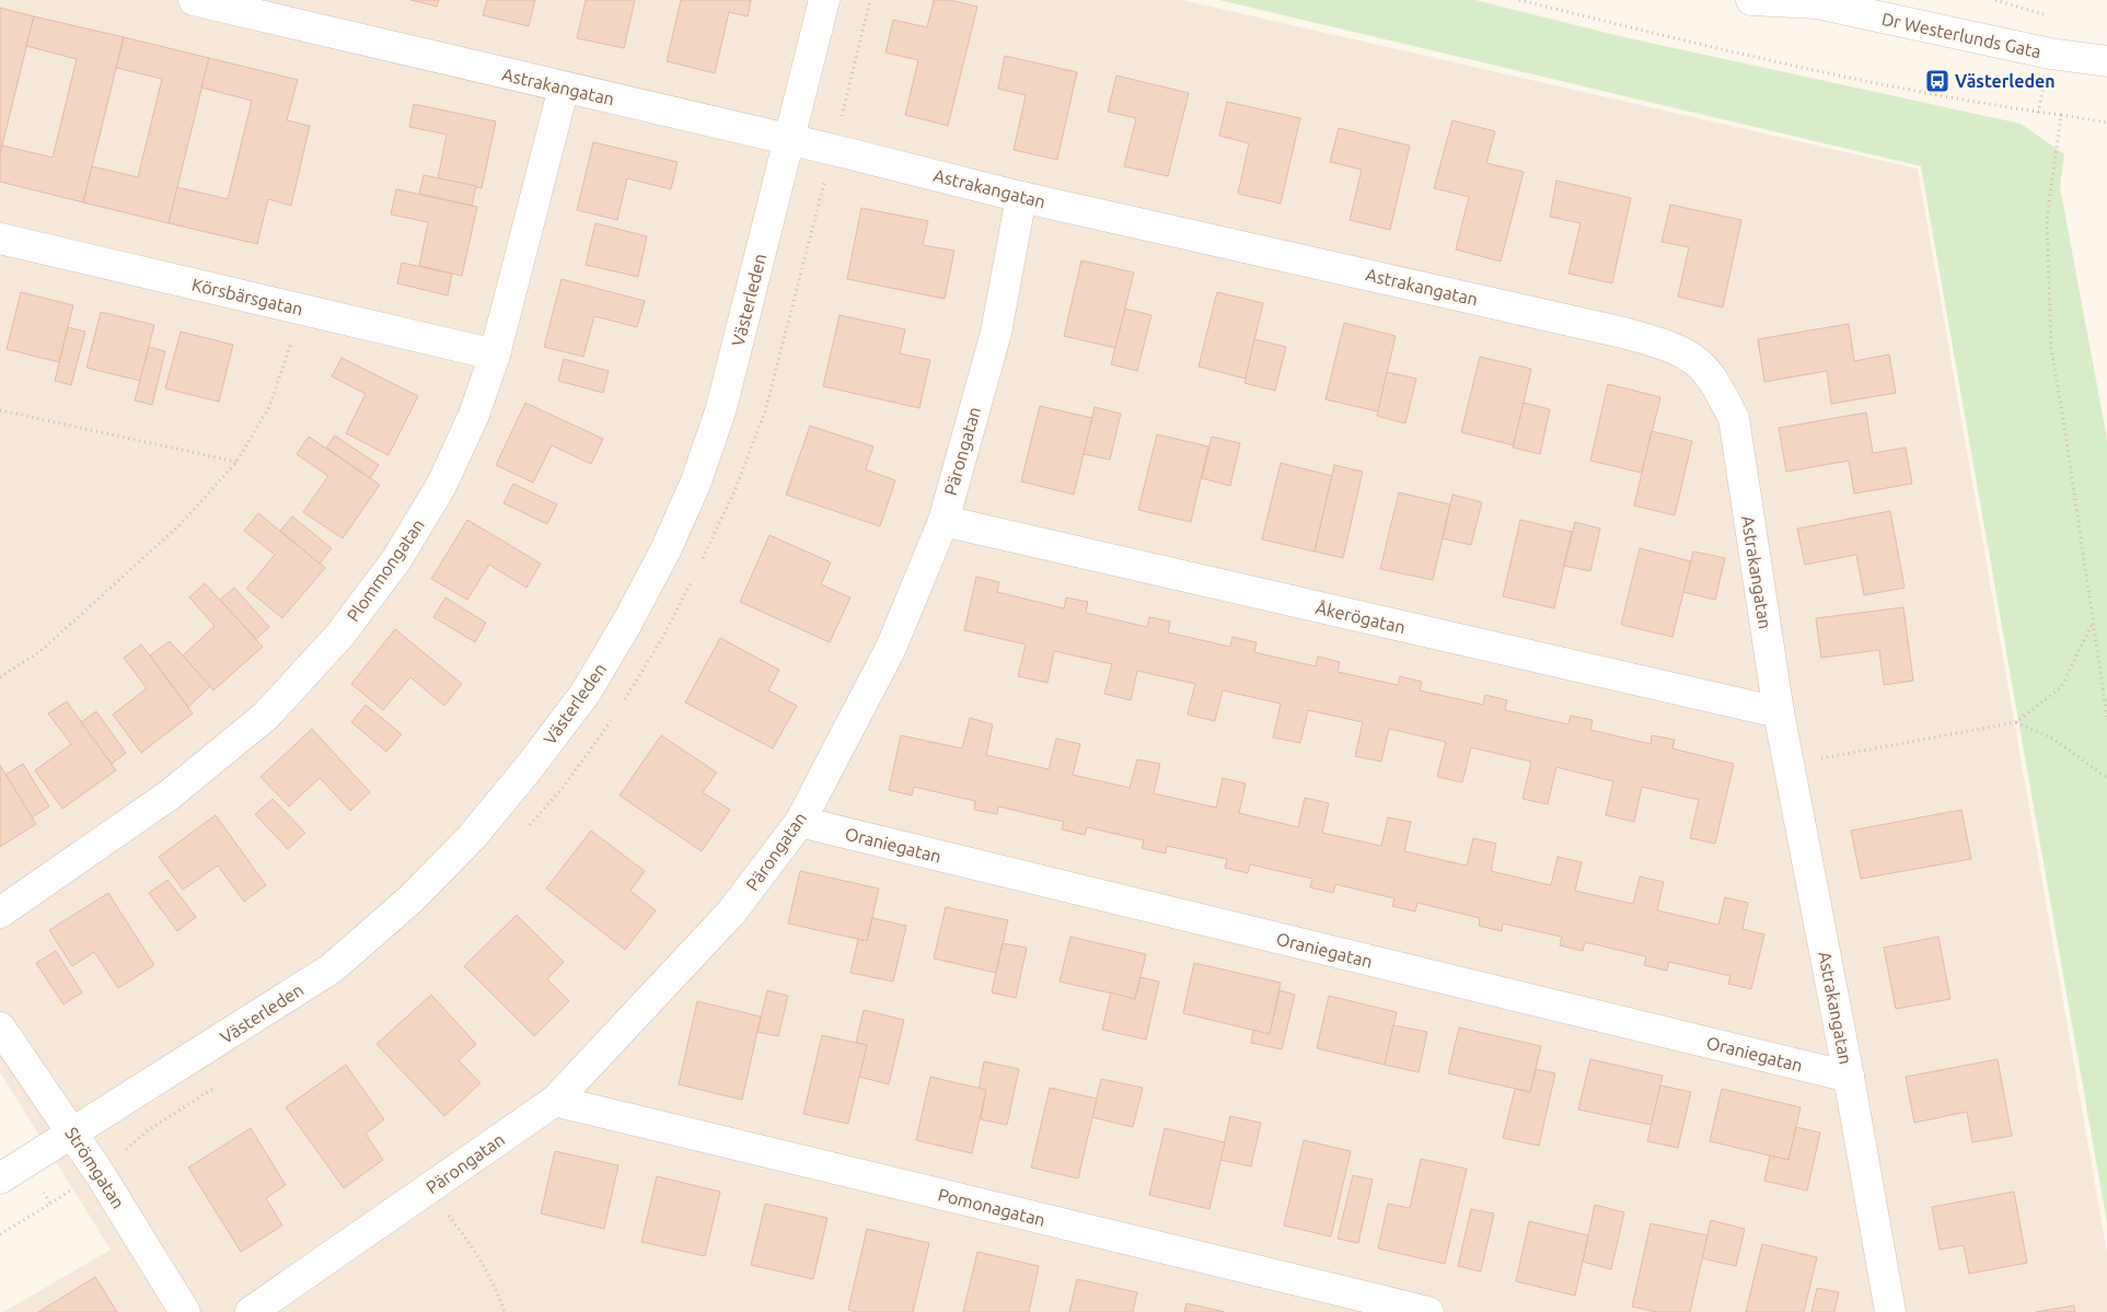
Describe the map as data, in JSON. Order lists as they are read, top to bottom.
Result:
{
  "streets": {
    "street": [
      "Dr Westerlunds Gata",
      "Astrakangatan",
      "Körsbärsgatan",
      "Västerleden",
      "Pärongatan",
      "Plommongatan",
      "Åkerögatan",
      "Oraniegatan",
      "Strömgatan",
      "Pomonagatan"
    ]
  },
  "crossings": [
    ["Astrakangatan", "Västerleden"],
    ["Astrakangatan", "Pärongatan"],
    ["Astrakangatan", "Plommongatan"],
    ["Astrakangatan", "Åkerögatan"],
    ["Astrakangatan", "Oraniegatan"],
    ["Körsbärsgatan", "Plommongatan"],
    ["Västerleden", "Strömgatan"],
    ["Pärongatan", "Åkerögatan"],
    ["Pärongatan", "Oraniegatan"],
    ["Pärongatan", "Pomonagatan"]
  ],
  "places": {
    "bus stop": ["Västerleden"]
  }
}
